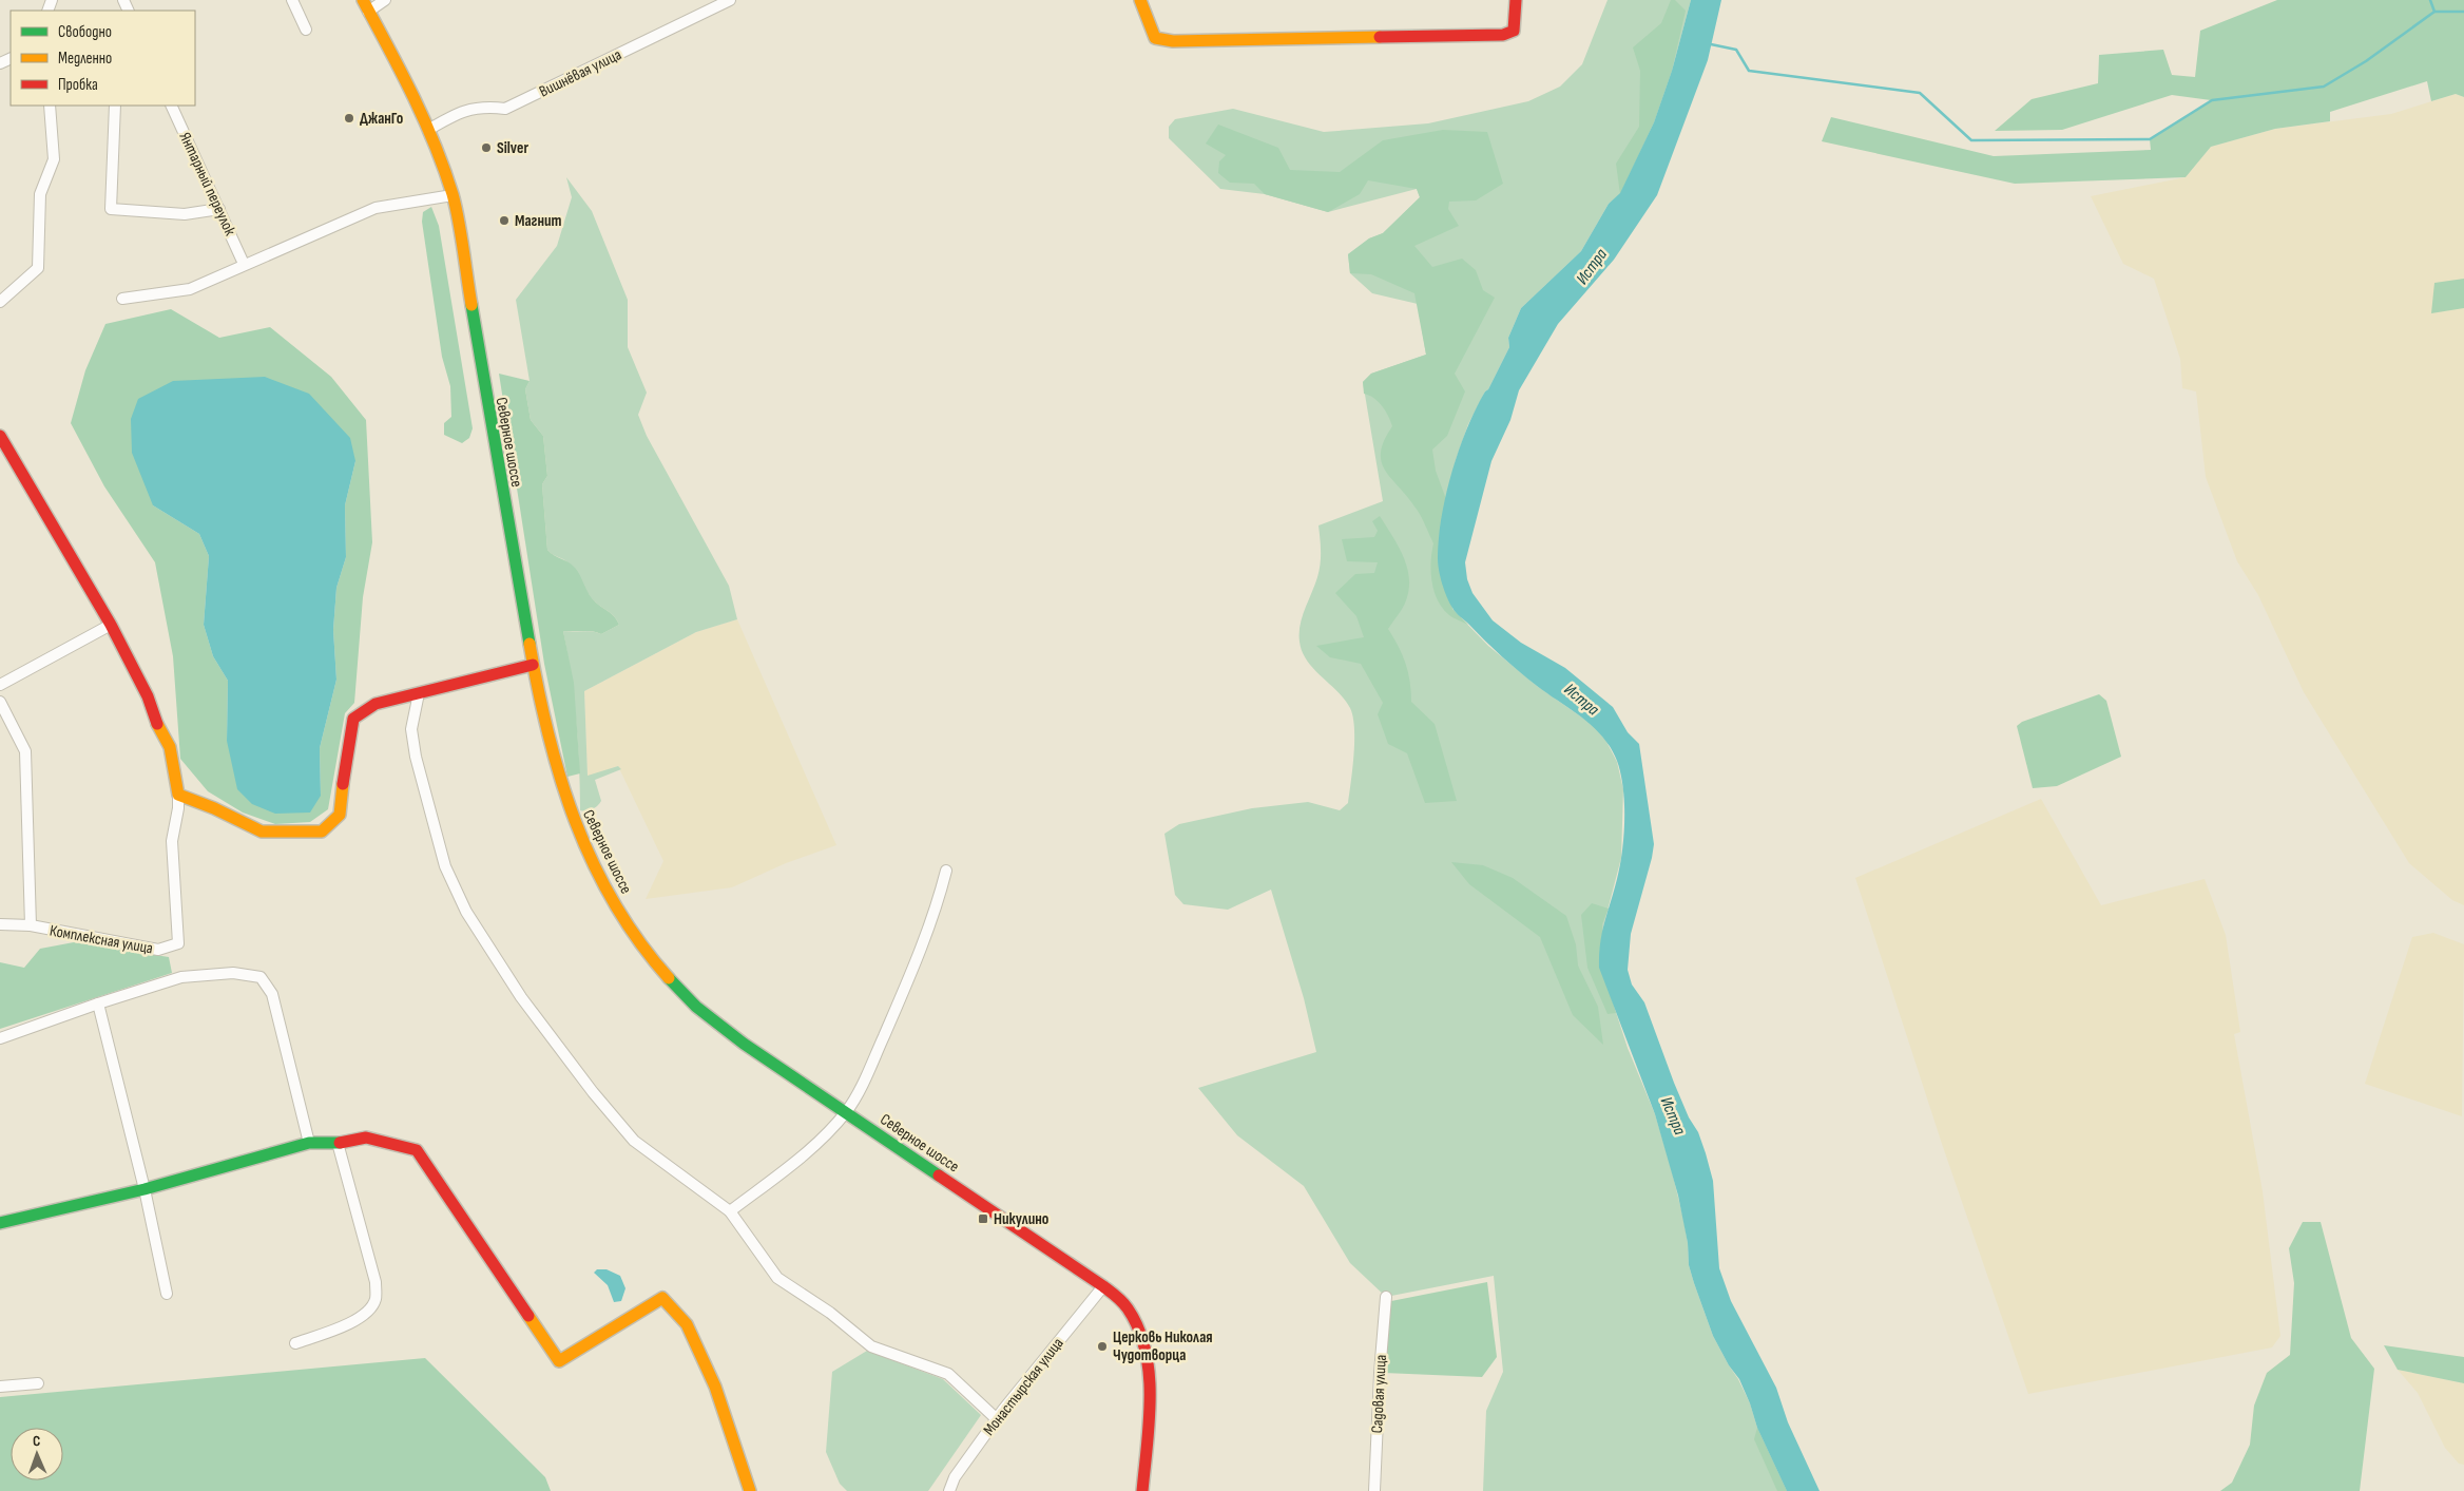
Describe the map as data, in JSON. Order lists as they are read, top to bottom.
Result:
{
  "streets": {
    "street": [
      "Вишнёвая улица",
      "Янтарный переулок",
      "Северное шоссе",
      "Комплексная улица",
      "Монастырская улица",
      "Садовая улица"
    ]
  },
  "crossings": [
    ["Вишнёвая улица", "Северное шоссе"],
    ["Северное шоссе", "Монастырская улица"]
  ],
  "water": ["Истра"],
  "places": {
    "other": [
      "ДжанГо",
      "Silver",
      "Магнит",
      "Церковь Николая Чудотворца"
    ],
    "transit": ["Никулино"]
  },
  "legend": ["Свободно", "Медленно", "Пробка"],
  "north": "top"
}
